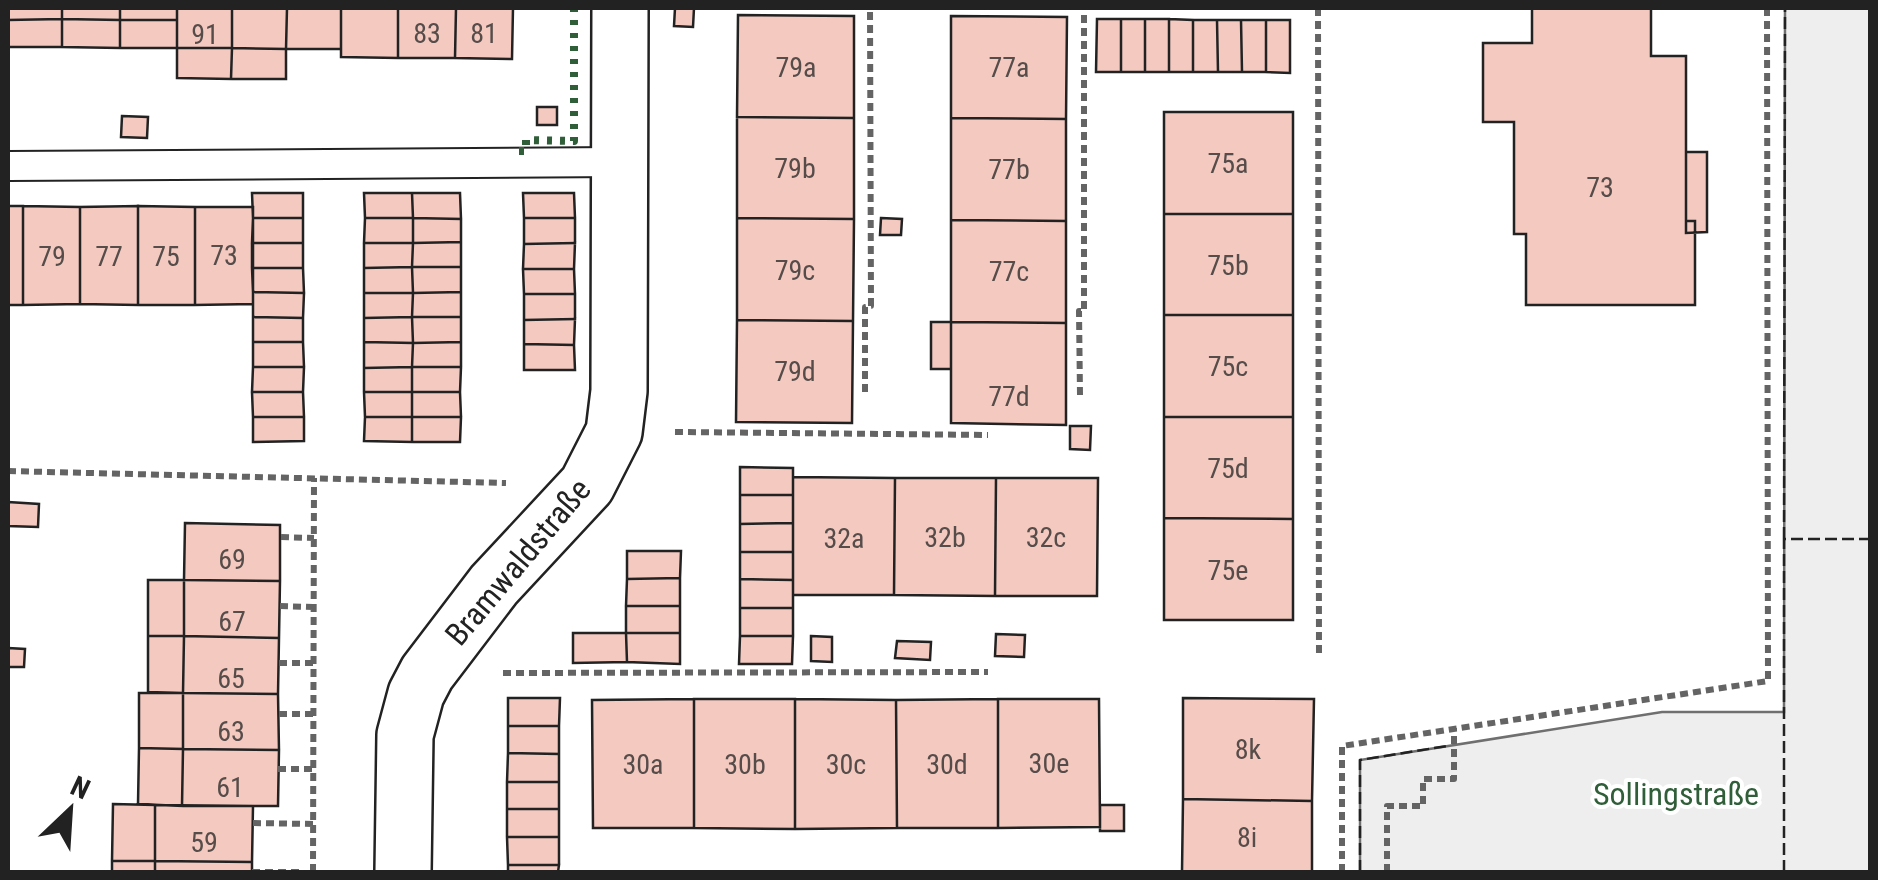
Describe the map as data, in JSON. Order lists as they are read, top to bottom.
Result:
{
  "streets": {
    "street": ["Bramwaldstraße"]
  },
  "parks": ["Sollingstraße"],
  "house_numbers": [
    "83",
    "81",
    "91",
    "79a",
    "77a",
    "75a",
    "79b",
    "77b",
    "73",
    "73",
    "79",
    "77",
    "75",
    "75b",
    "79c",
    "77c",
    "75c",
    "79d",
    "77d",
    "75d",
    "32b",
    "32c",
    "32a",
    "69",
    "75e",
    "67",
    "65",
    "63",
    "8k",
    "30e",
    "30a",
    "30b",
    "30c",
    "30d",
    "61",
    "8i",
    "59"
  ],
  "north": "top right"
}
